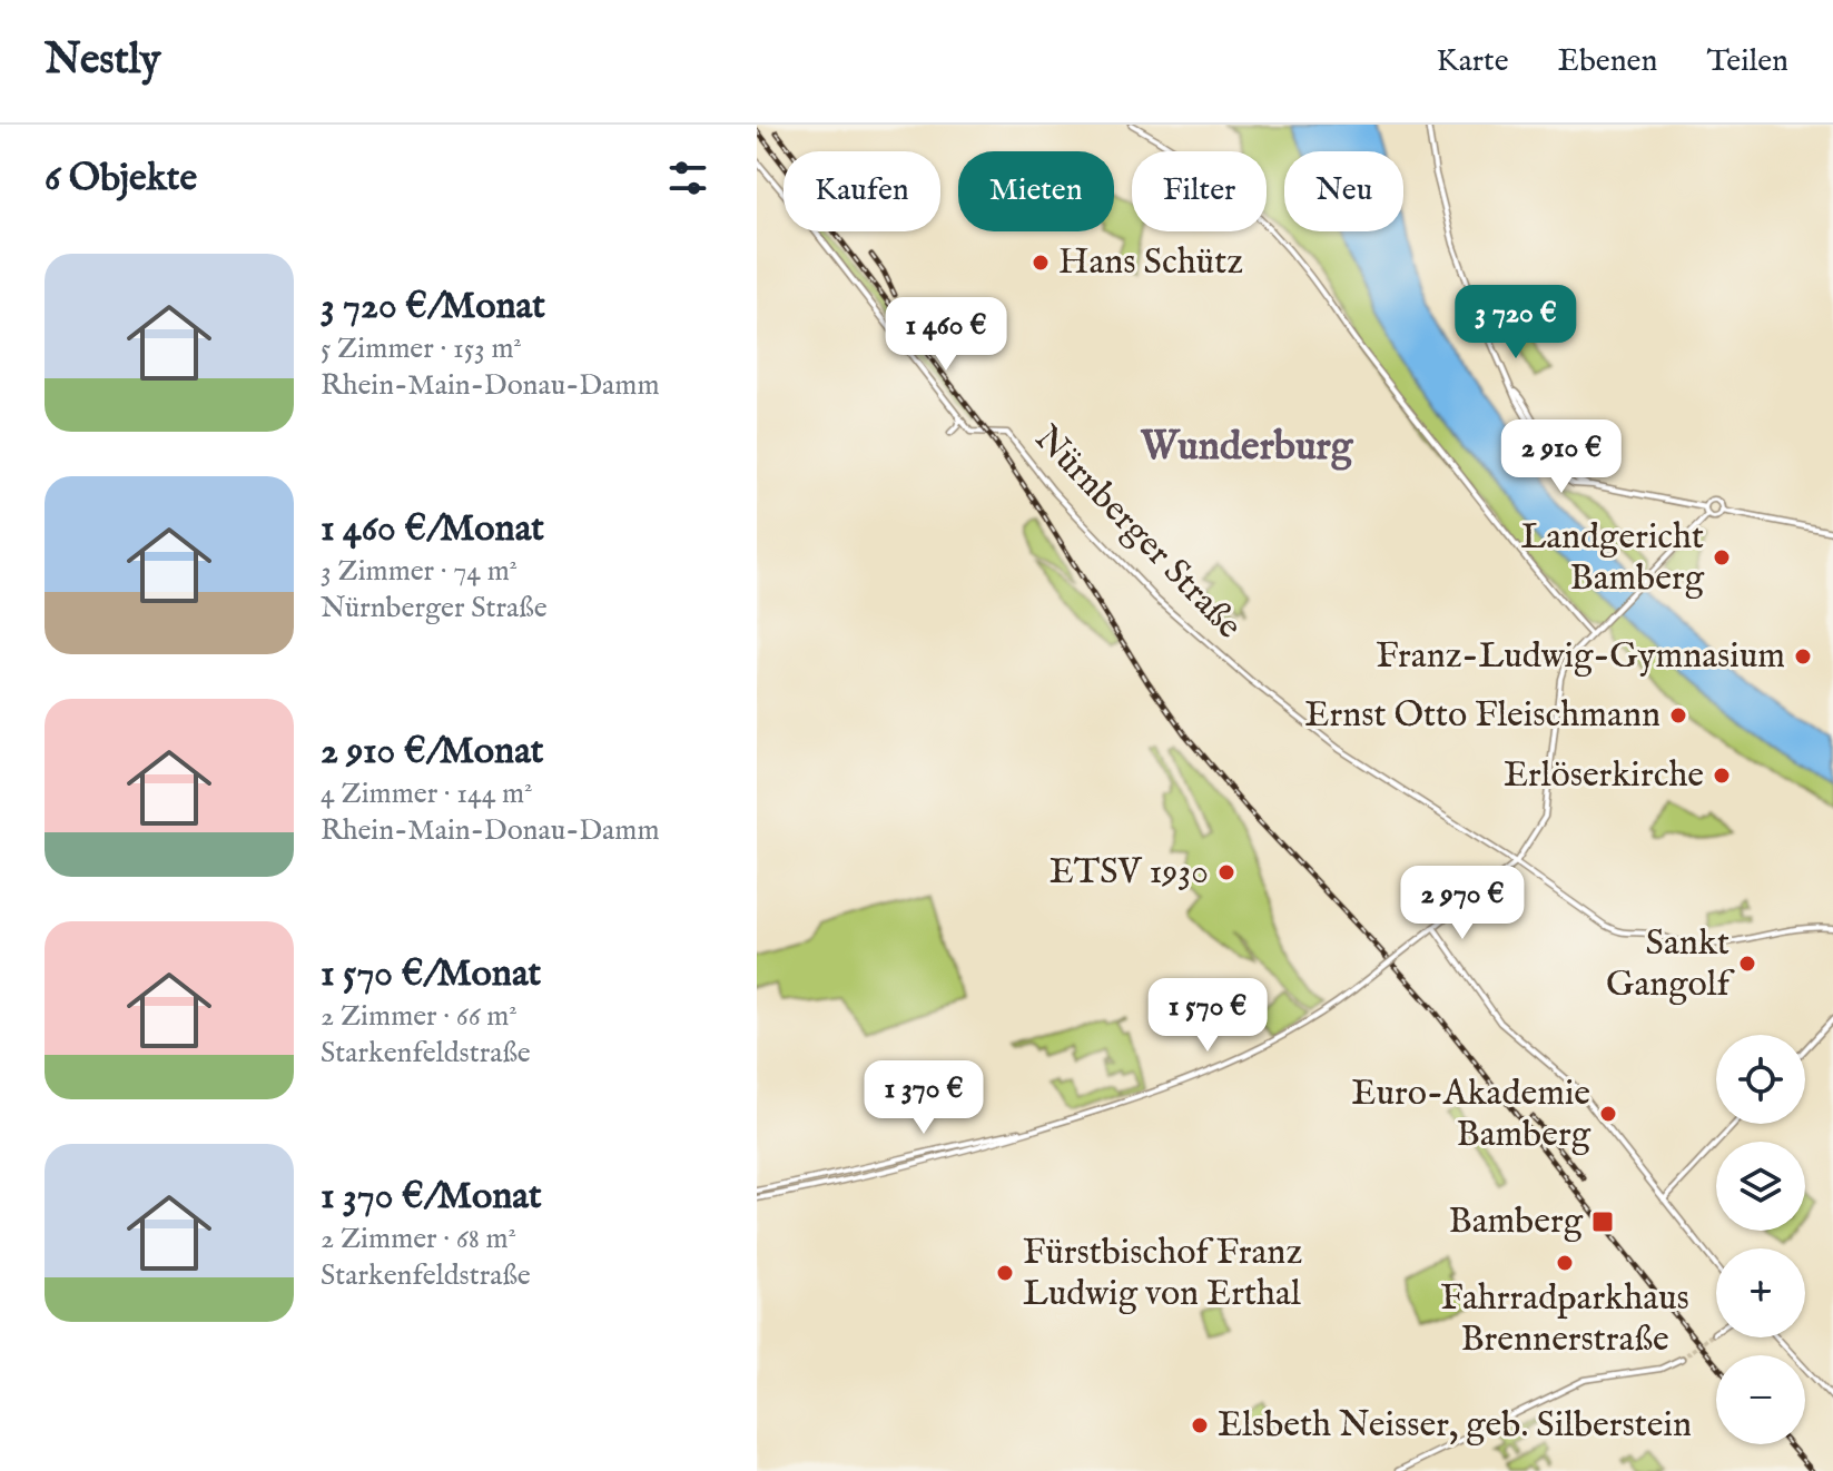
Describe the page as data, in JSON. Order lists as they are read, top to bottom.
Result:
{
  "streets": {
    "street": ["Nürnberger Straße"]
  },
  "districts": ["Wunderburg"],
  "places": {
    "other": [
      "Hans Schütz",
      "Landgericht Bamberg",
      "Franz-Ludwig-Gymnasium",
      "Ernst Otto Fleischmann",
      "Erlöserkirche",
      "ETSV 1930",
      "Sankt Gangolf",
      "Euro-Akademie Bamberg",
      "Fahrradparkhaus Brennerstraße",
      "Fürstbischof Franz Ludwig von Erthal",
      "Elsbeth Neisser, geb. Silberstein"
    ],
    "transit": ["Bamberg"]
  },
  "page": {
    "header": "Nestly",
    "nav": ["Karte", "Ebenen", "Teilen"],
    "heading": "6 Objekte",
    "chip": [
      "Kaufen",
      "Mieten",
      "Filter",
      "Neu"
    ],
    "list": [
      {
        "name": "3 720 €/Monat",
        "note": "5 Zimmer · 153 m² · Rhein-Main-Donau-Damm"
      },
      {
        "name": "1 460 €/Monat",
        "note": "3 Zimmer · 74 m² · Nürnberger Straße"
      },
      {
        "name": "2 910 €/Monat",
        "note": "4 Zimmer · 144 m² · Rhein-Main-Donau-Damm"
      },
      {
        "name": "1 570 €/Monat",
        "note": "2 Zimmer · 66 m² · Starkenfeldstraße"
      },
      {
        "name": "1 370 €/Monat",
        "note": "2 Zimmer · 68 m² · Starkenfeldstraße"
      }
    ],
    "price": [
      "3 720 €",
      "1 460 €",
      "2 910 €",
      "2 970 €",
      "1 570 €",
      "1 370 €"
    ],
    "map_buttons": ["+", "−"]
  }
}
